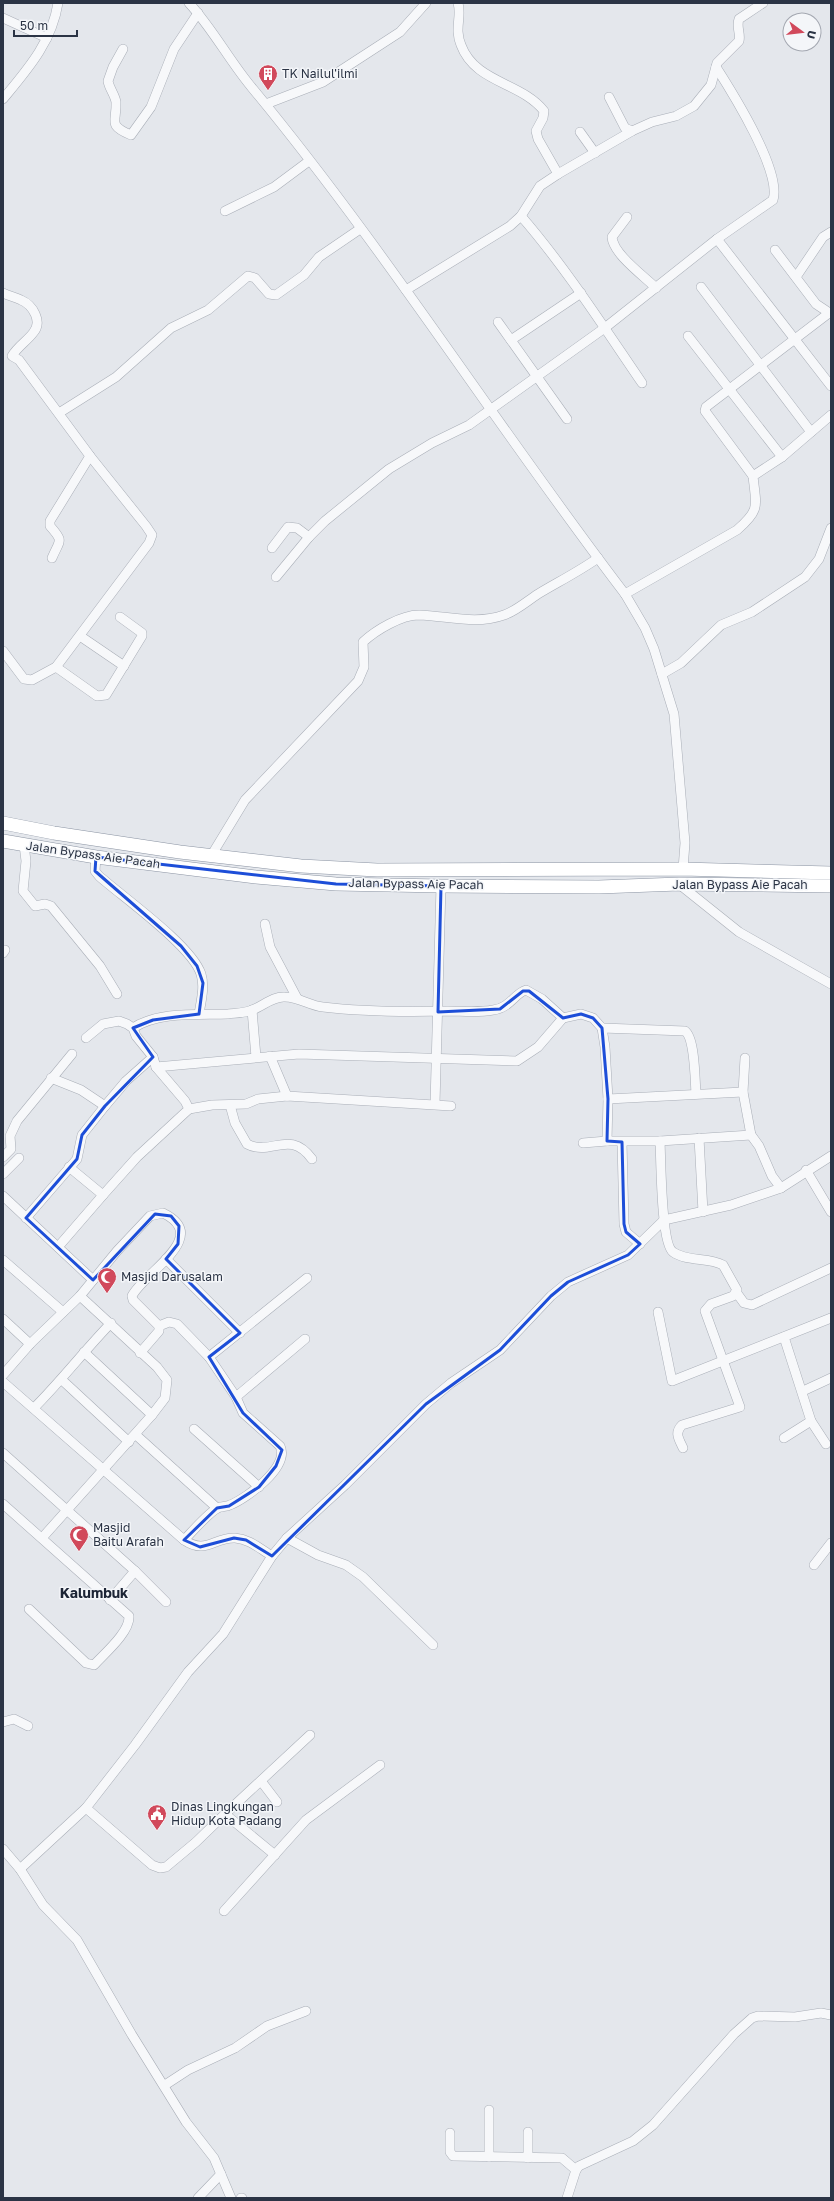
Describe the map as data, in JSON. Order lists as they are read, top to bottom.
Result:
{
  "streets": {
    "highway": ["Jalan Bypass Aie Pacah"]
  },
  "districts": ["Kalumbuk"],
  "places": {
    "building": ["TK Nailul'ilmi"],
    "mosque": ["Masjid Darusalam", "Masjid Baitu Arafah"],
    "public building": ["Dinas Lingkungan Hidup Kota Padang"]
  },
  "scale_bar": "50 m",
  "north": "right"
}
